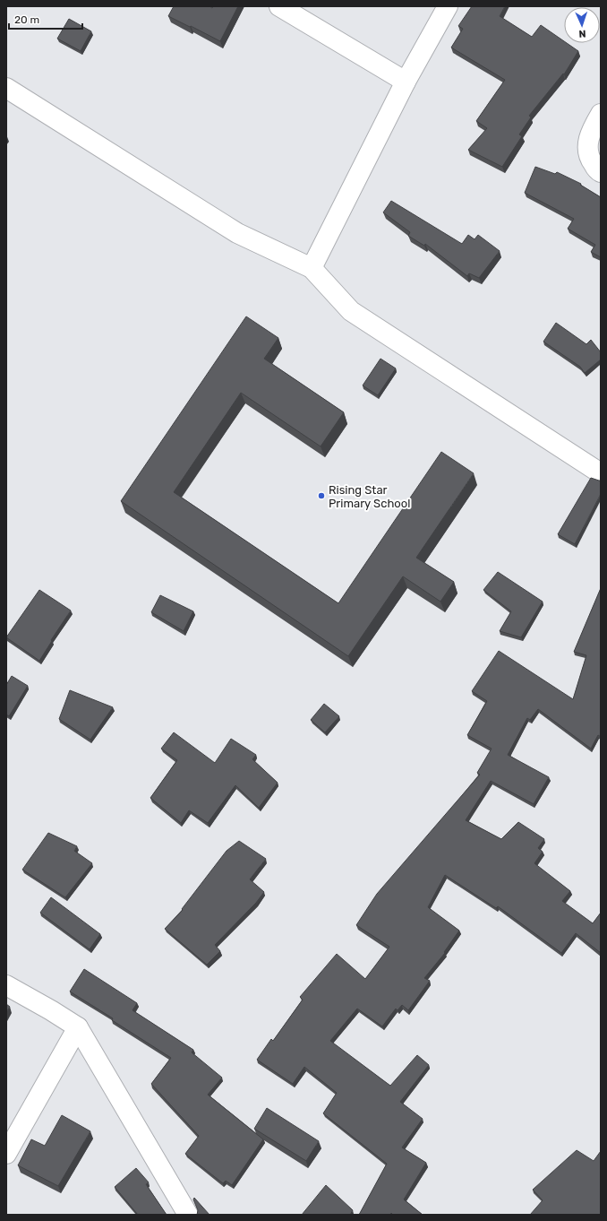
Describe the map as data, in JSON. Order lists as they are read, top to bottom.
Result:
{
  "places": ["Rising Star Primary School"],
  "scale_bar": "20 m",
  "north": "bottom"
}
